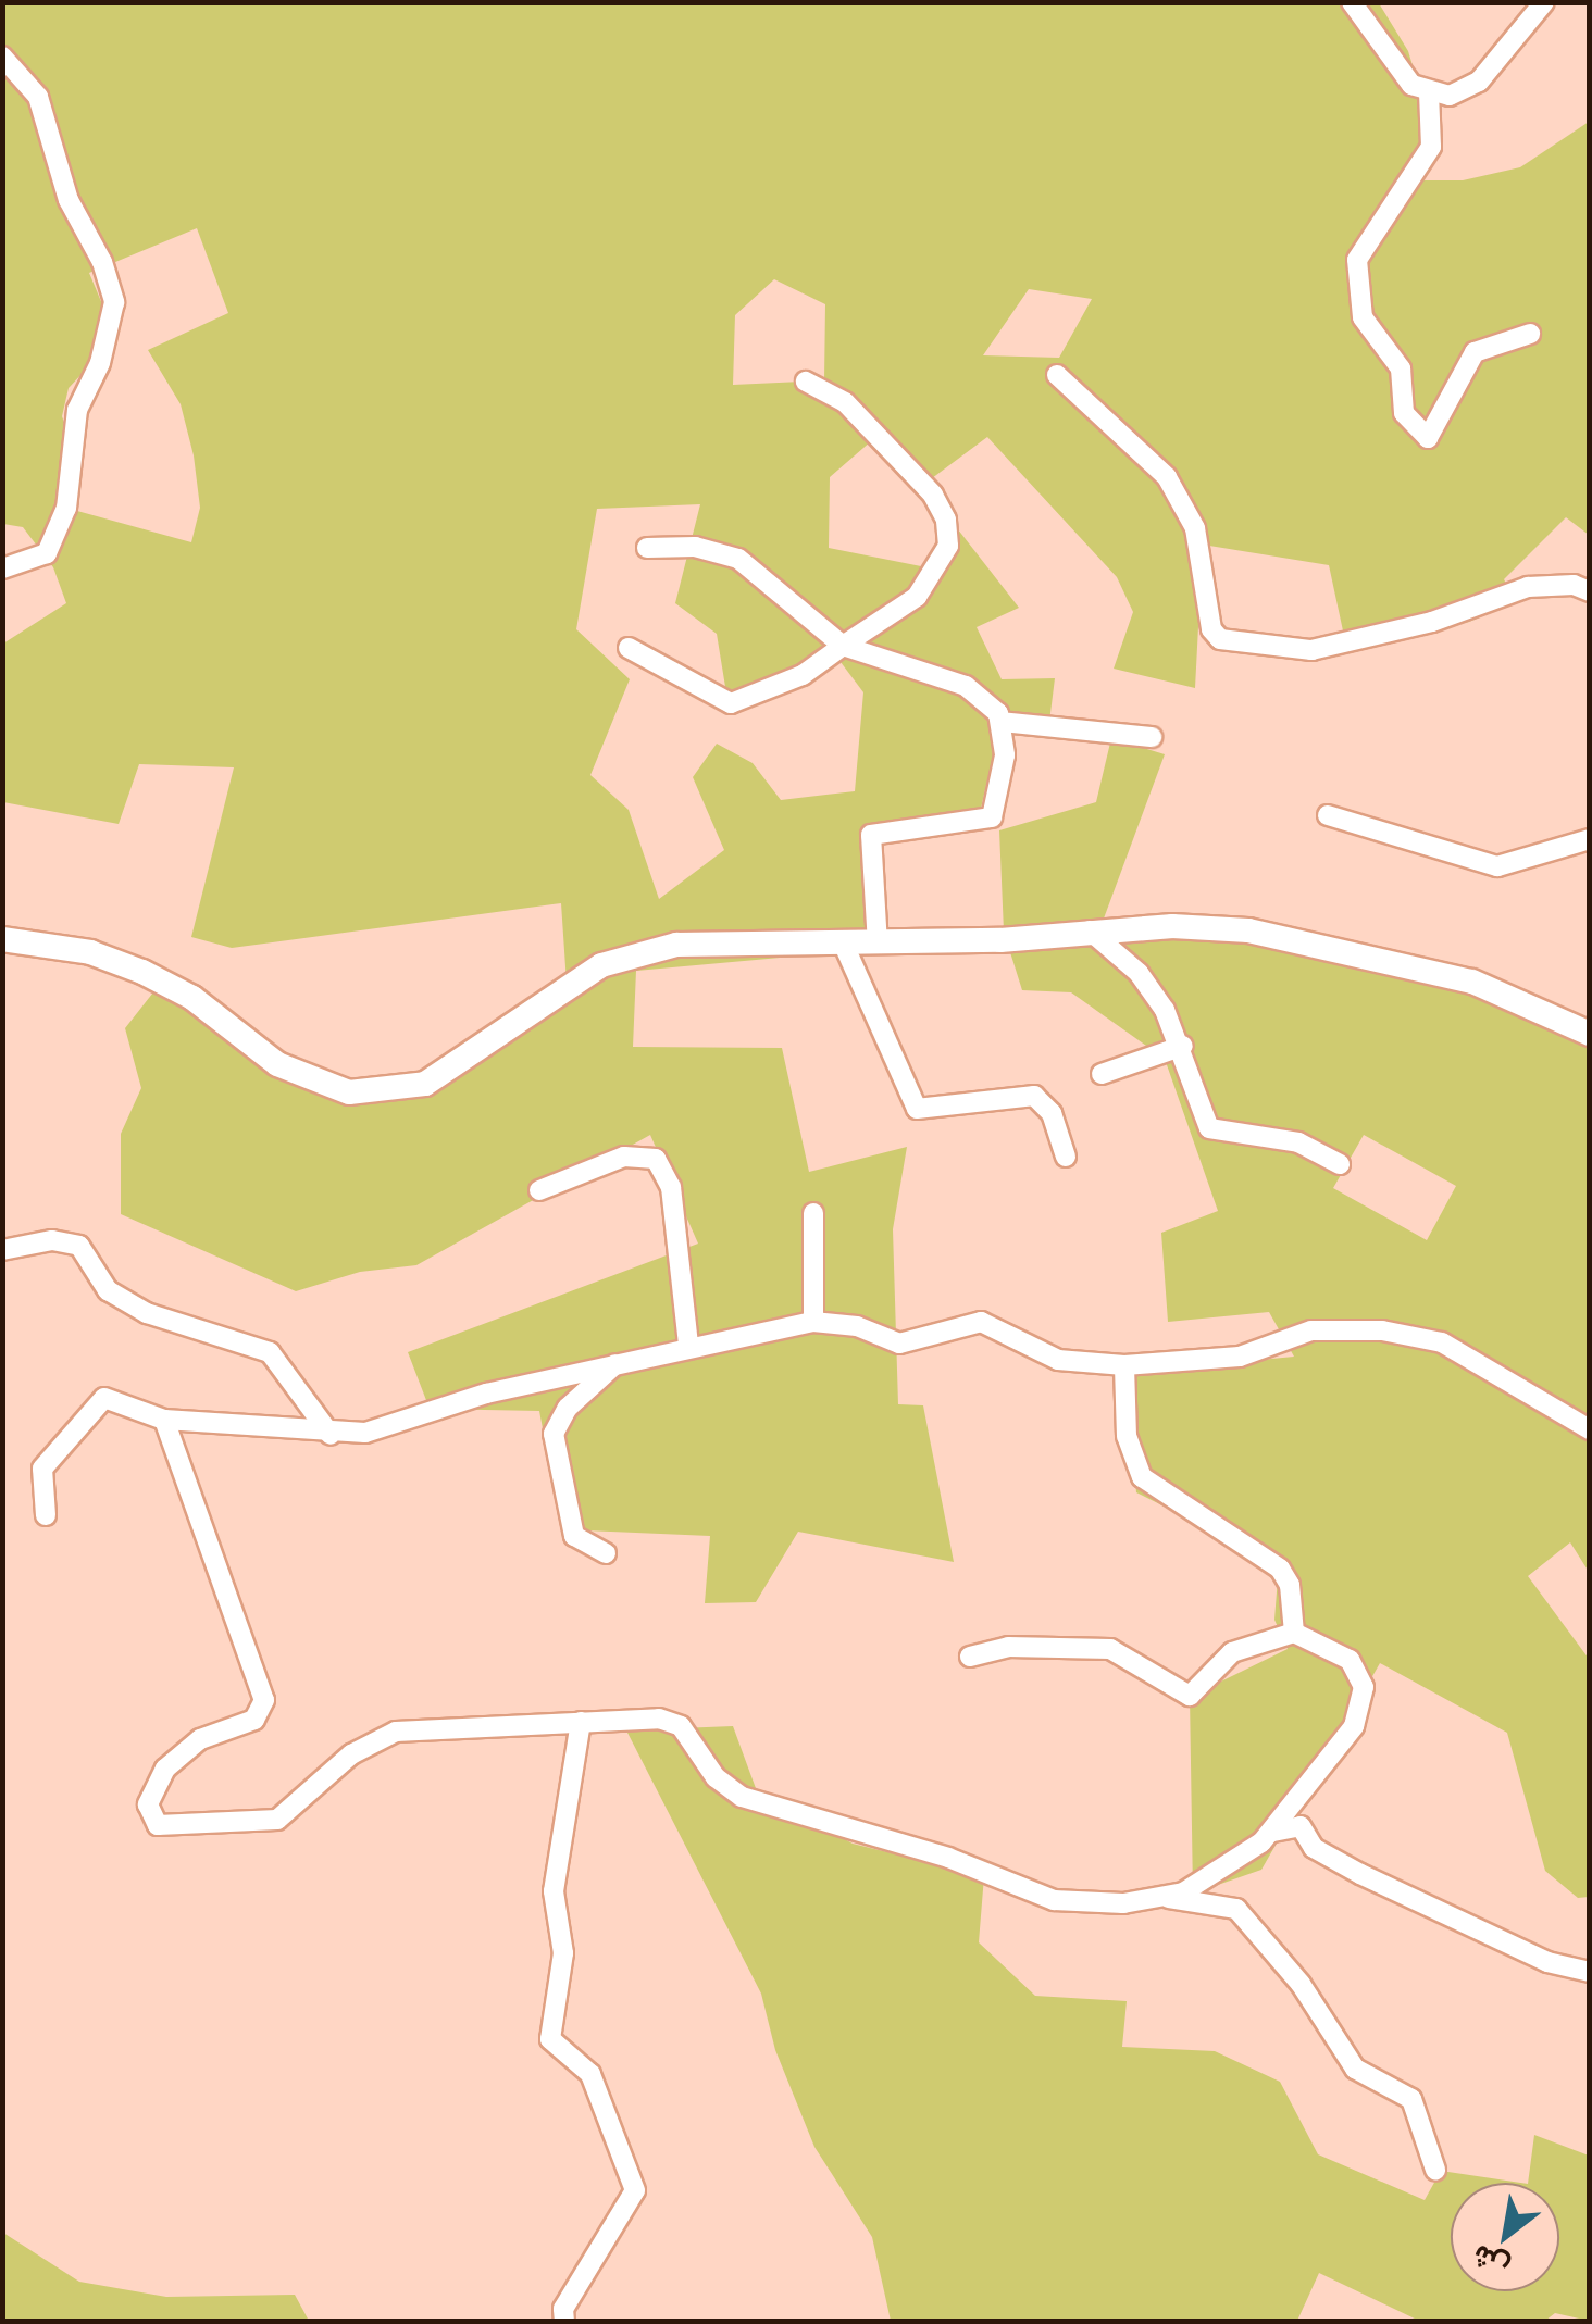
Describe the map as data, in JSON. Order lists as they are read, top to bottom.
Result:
{
  "north": "bottom left"
}
